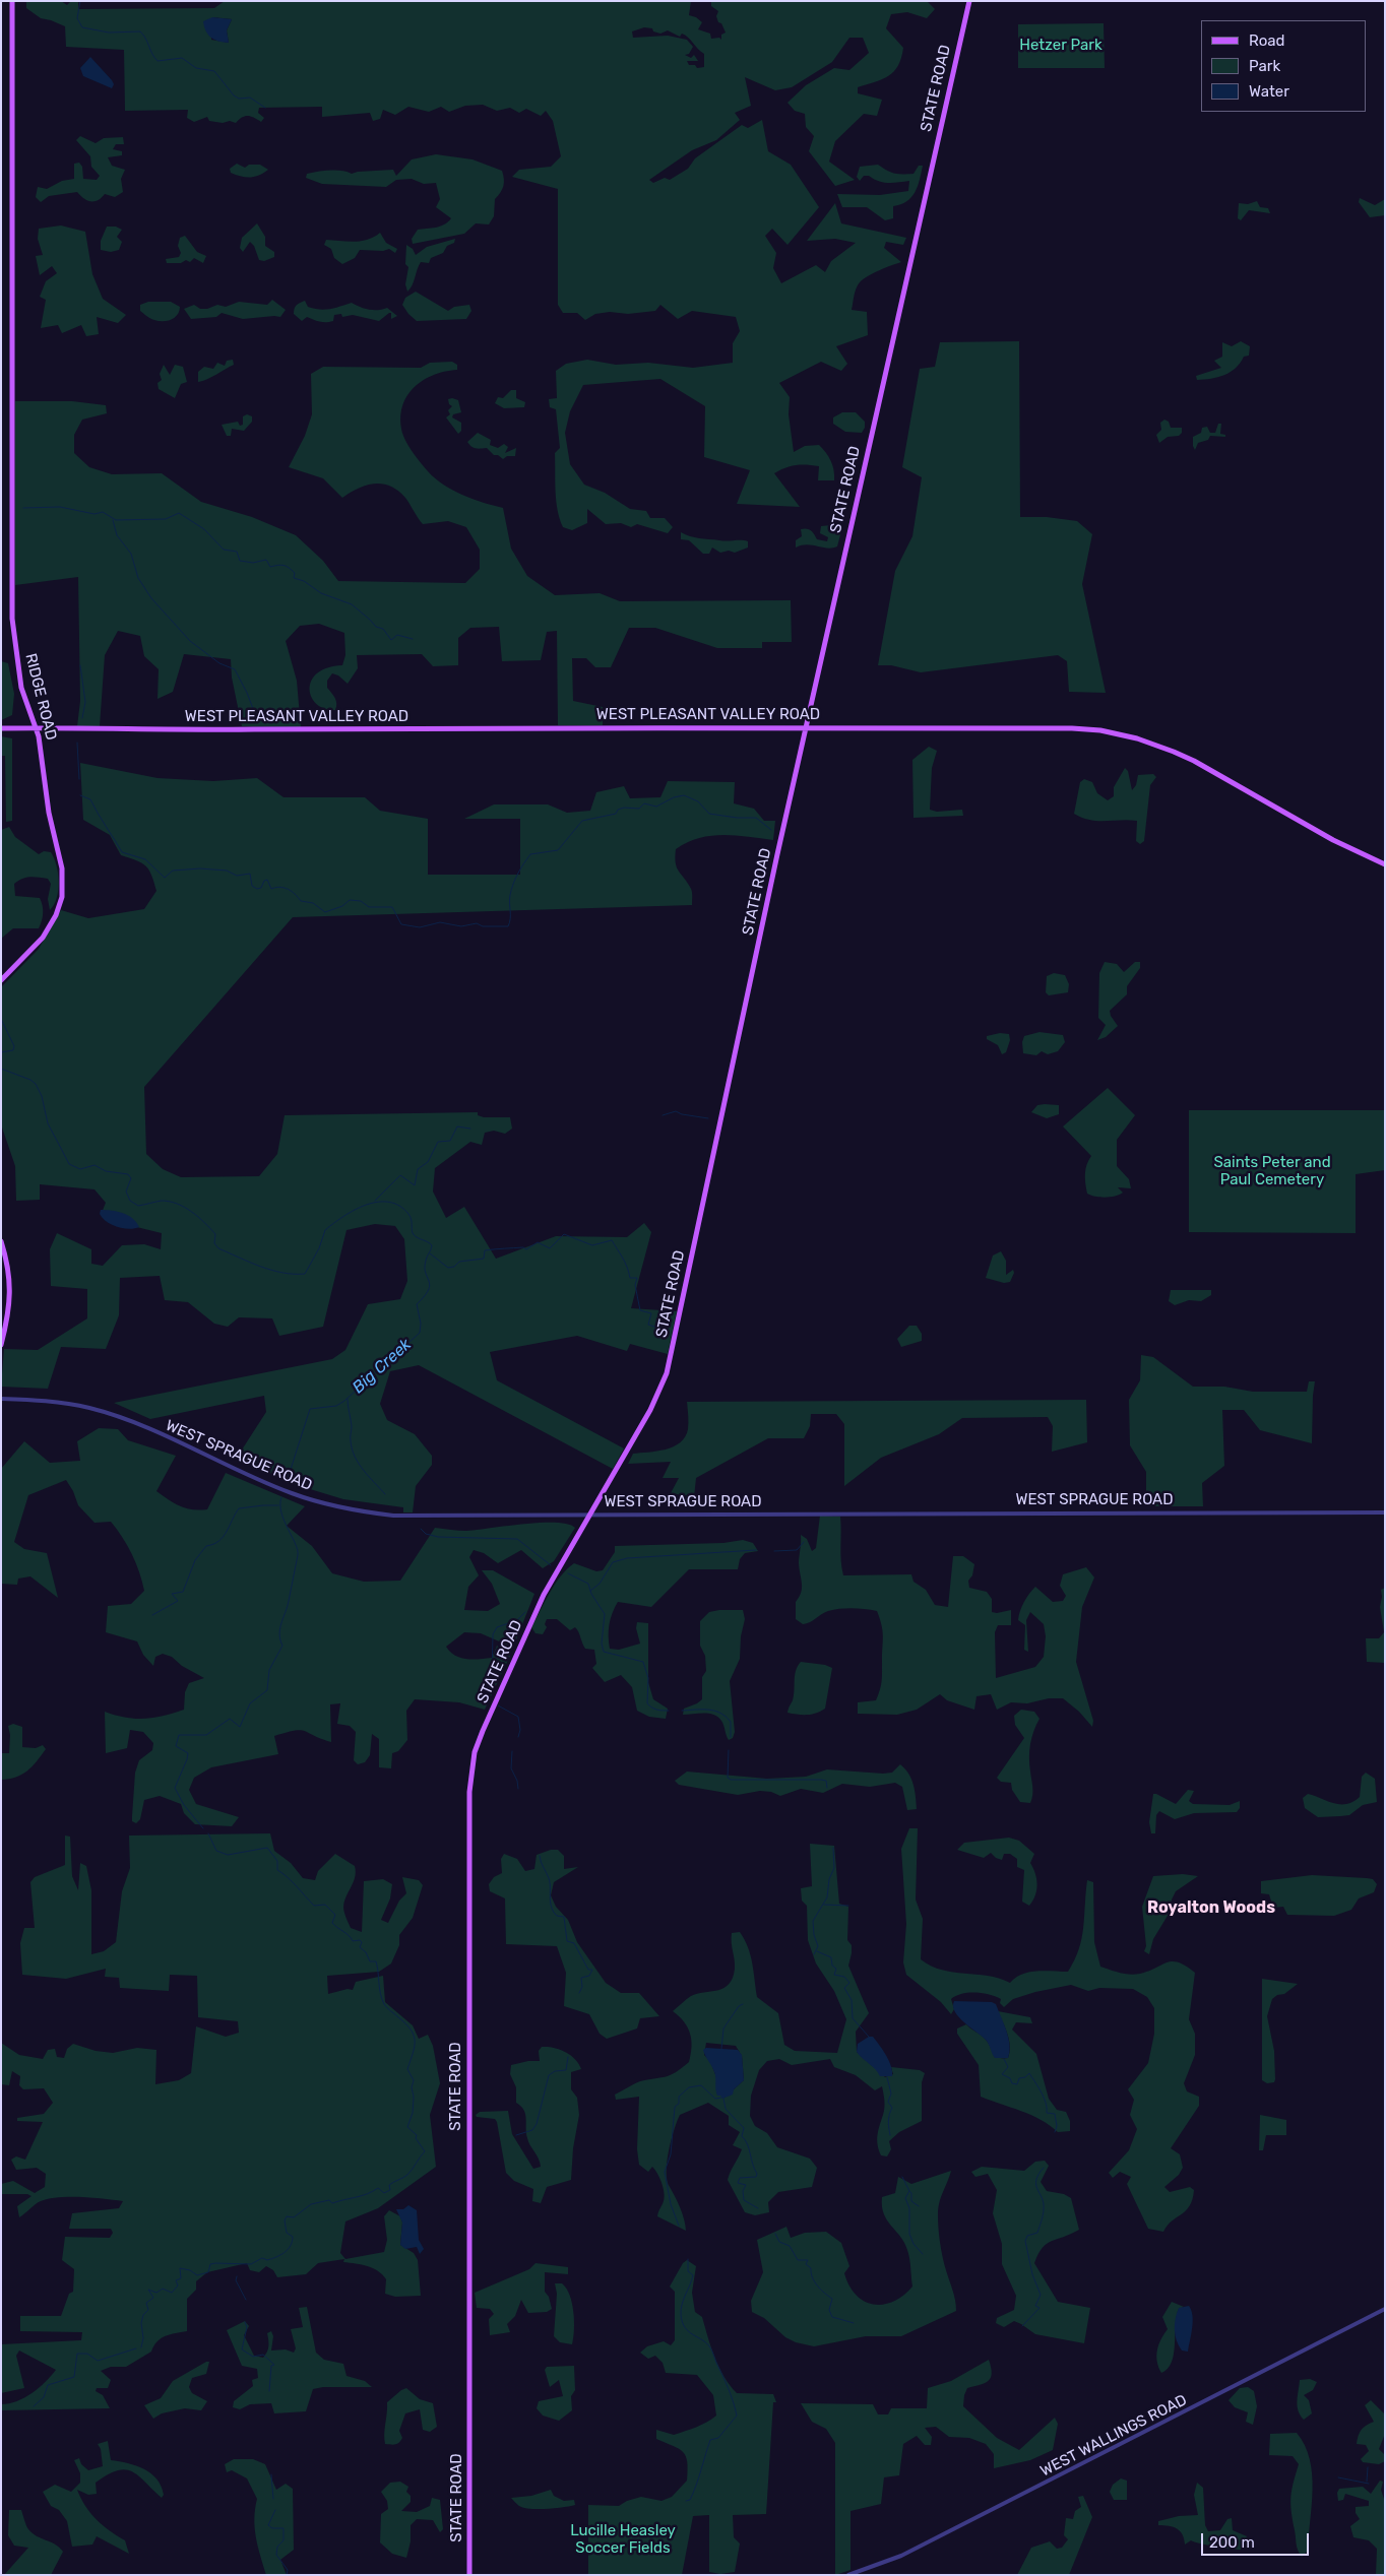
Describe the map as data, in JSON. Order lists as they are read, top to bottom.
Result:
{
  "streets": {
    "main road": ["STATE ROAD", "RIDGE ROAD", "WEST PLEASANT VALLEY ROAD"],
    "street": ["WEST SPRAGUE ROAD", "WEST WALLINGS ROAD"]
  },
  "crossings": [
    ["STATE ROAD", "WEST PLEASANT VALLEY ROAD"],
    ["STATE ROAD", "WEST SPRAGUE ROAD"],
    ["RIDGE ROAD", "WEST PLEASANT VALLEY ROAD"]
  ],
  "districts": ["Royalton Woods"],
  "water": ["Big Creek"],
  "parks": ["Hetzer Park", "Saints Peter and Paul Cemetery", "Lucille Heasley Soccer Fields"],
  "legend": ["Road", "Park", "Water"],
  "scale_bar": "200 m"
}
